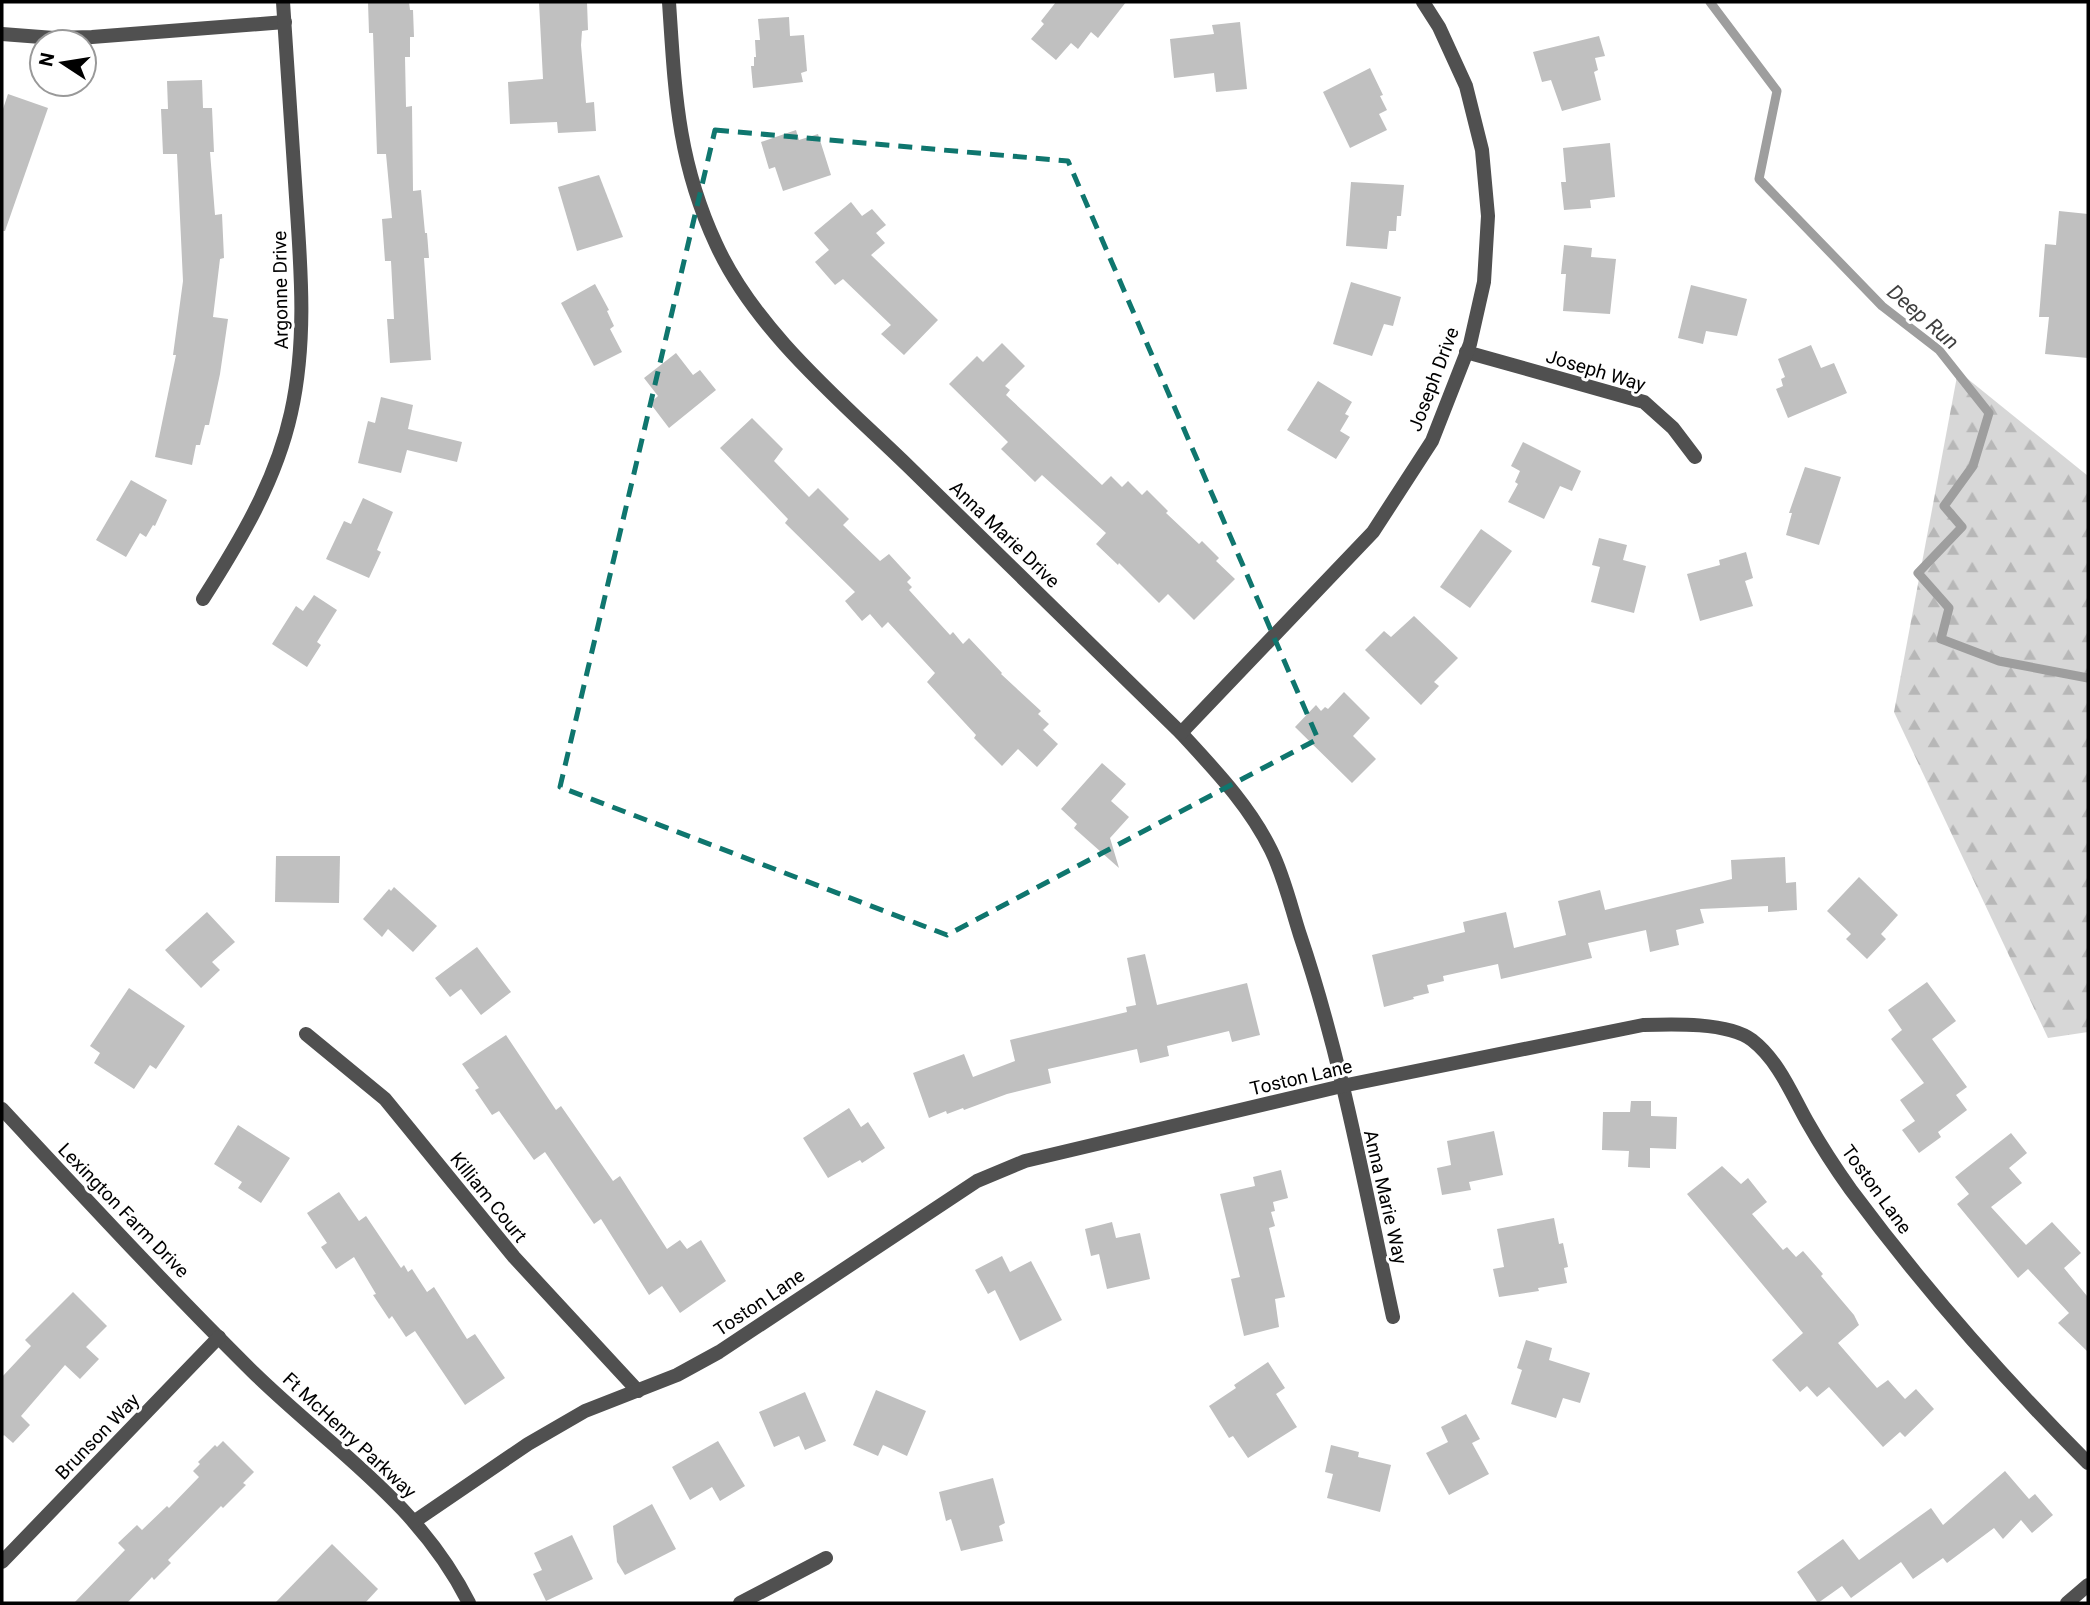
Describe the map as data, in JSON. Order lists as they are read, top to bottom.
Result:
{
  "streets": {
    "street": [
      "Argonne Drive",
      "Joseph Way",
      "Joseph Drive",
      "Anna Marie Drive",
      "Toston Lane",
      "Killiam Court",
      "Anna Marie Way",
      "Lexington Farm Drive",
      "Ft McHenry Parkway",
      "Brunson Way"
    ]
  },
  "crossings": [
    ["Joseph Way", "Joseph Drive"],
    ["Joseph Drive", "Anna Marie Drive"],
    ["Anna Marie Drive", "Toston Lane"],
    ["Anna Marie Drive", "Anna Marie Way"],
    ["Toston Lane", "Killiam Court"],
    ["Toston Lane", "Anna Marie Way"],
    ["Toston Lane", "Ft McHenry Parkway"],
    ["Lexington Farm Drive", "Ft McHenry Parkway"],
    ["Lexington Farm Drive", "Brunson Way"],
    ["Ft McHenry Parkway", "Brunson Way"]
  ],
  "water": ["Deep Run"],
  "north": "left"
}
